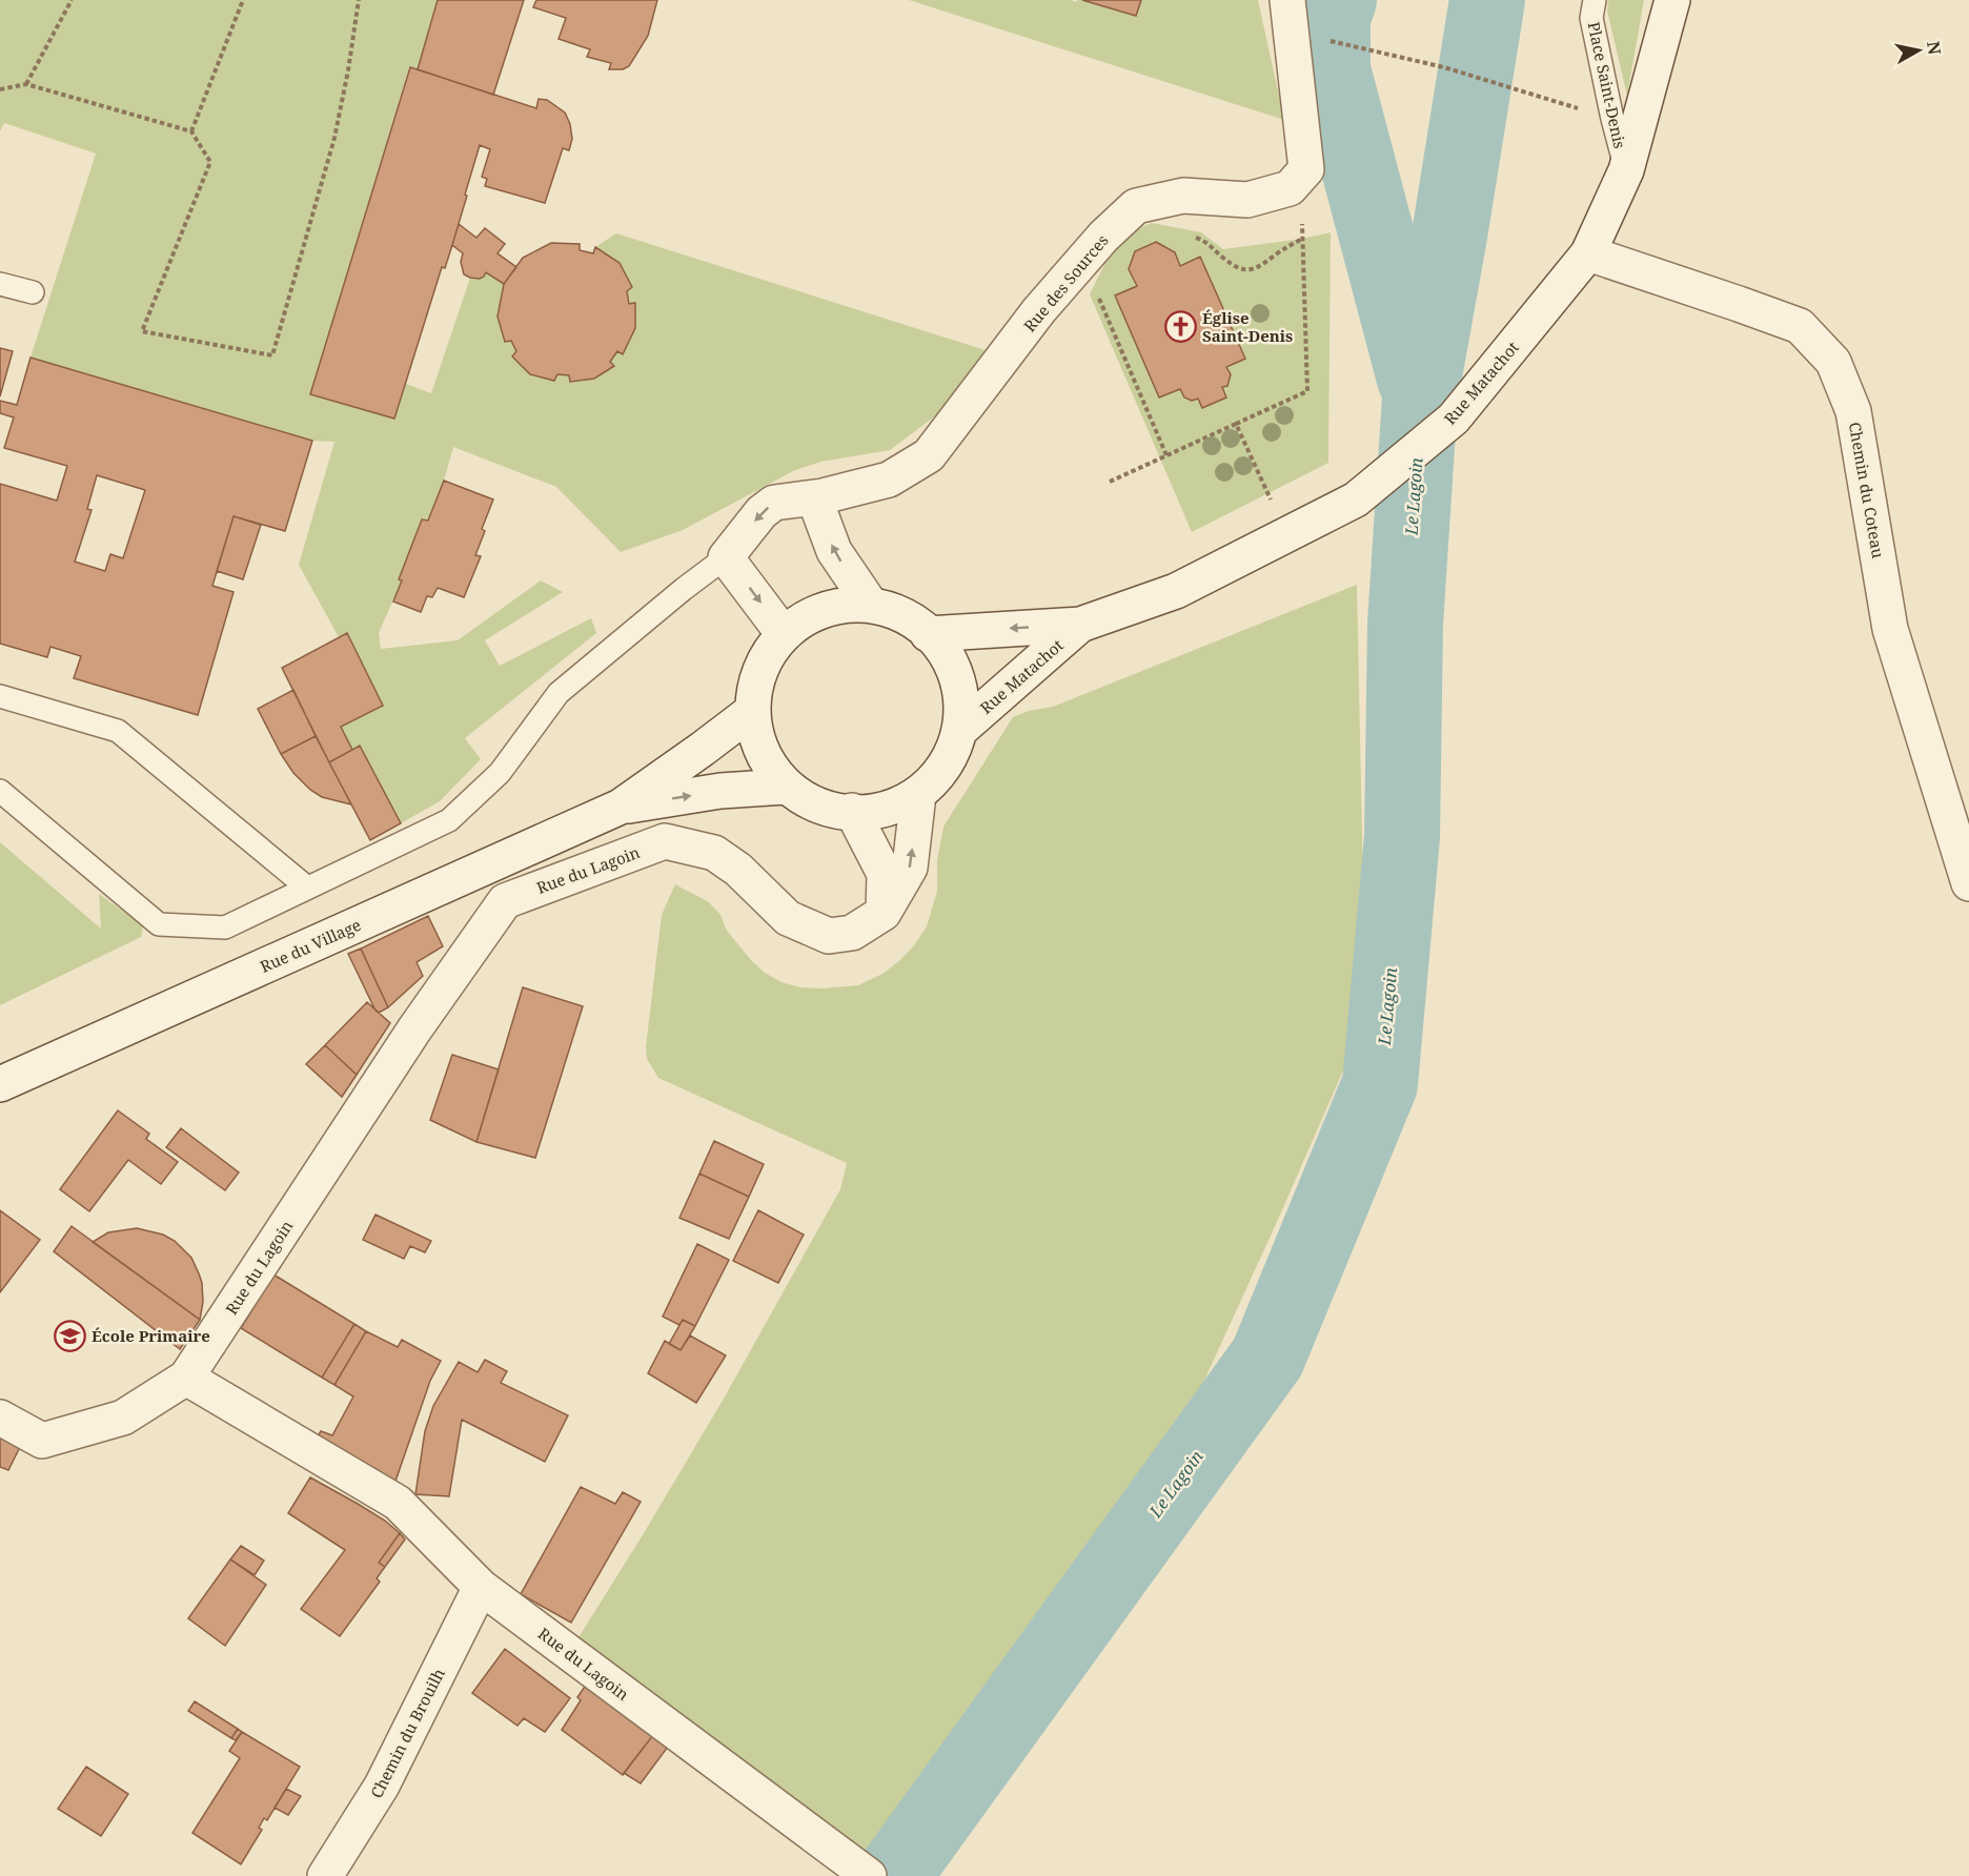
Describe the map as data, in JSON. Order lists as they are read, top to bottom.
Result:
{
  "streets": {
    "street": [
      "Rue des Sources",
      "Rue Matachot",
      "Chemin du Coteau",
      "Rue du Lagoin",
      "Rue du Village",
      "Chemin du Brouilh"
    ],
    "lane": ["Place Saint-Denis"]
  },
  "crossings": [
    ["Place Saint-Denis", "Rue Matachot"],
    ["Rue Matachot", "Chemin du Coteau"],
    ["Rue Matachot", "Rue du Lagoin"],
    ["Rue Matachot", "Rue du Village"],
    ["Rue du Lagoin", "Rue du Village"],
    ["Rue du Lagoin", "Chemin du Brouilh"]
  ],
  "water": ["Le Lagoin"],
  "places": {
    "church": ["Église Saint-Denis"],
    "school or university": ["École Primaire"]
  },
  "north": "right"
}
